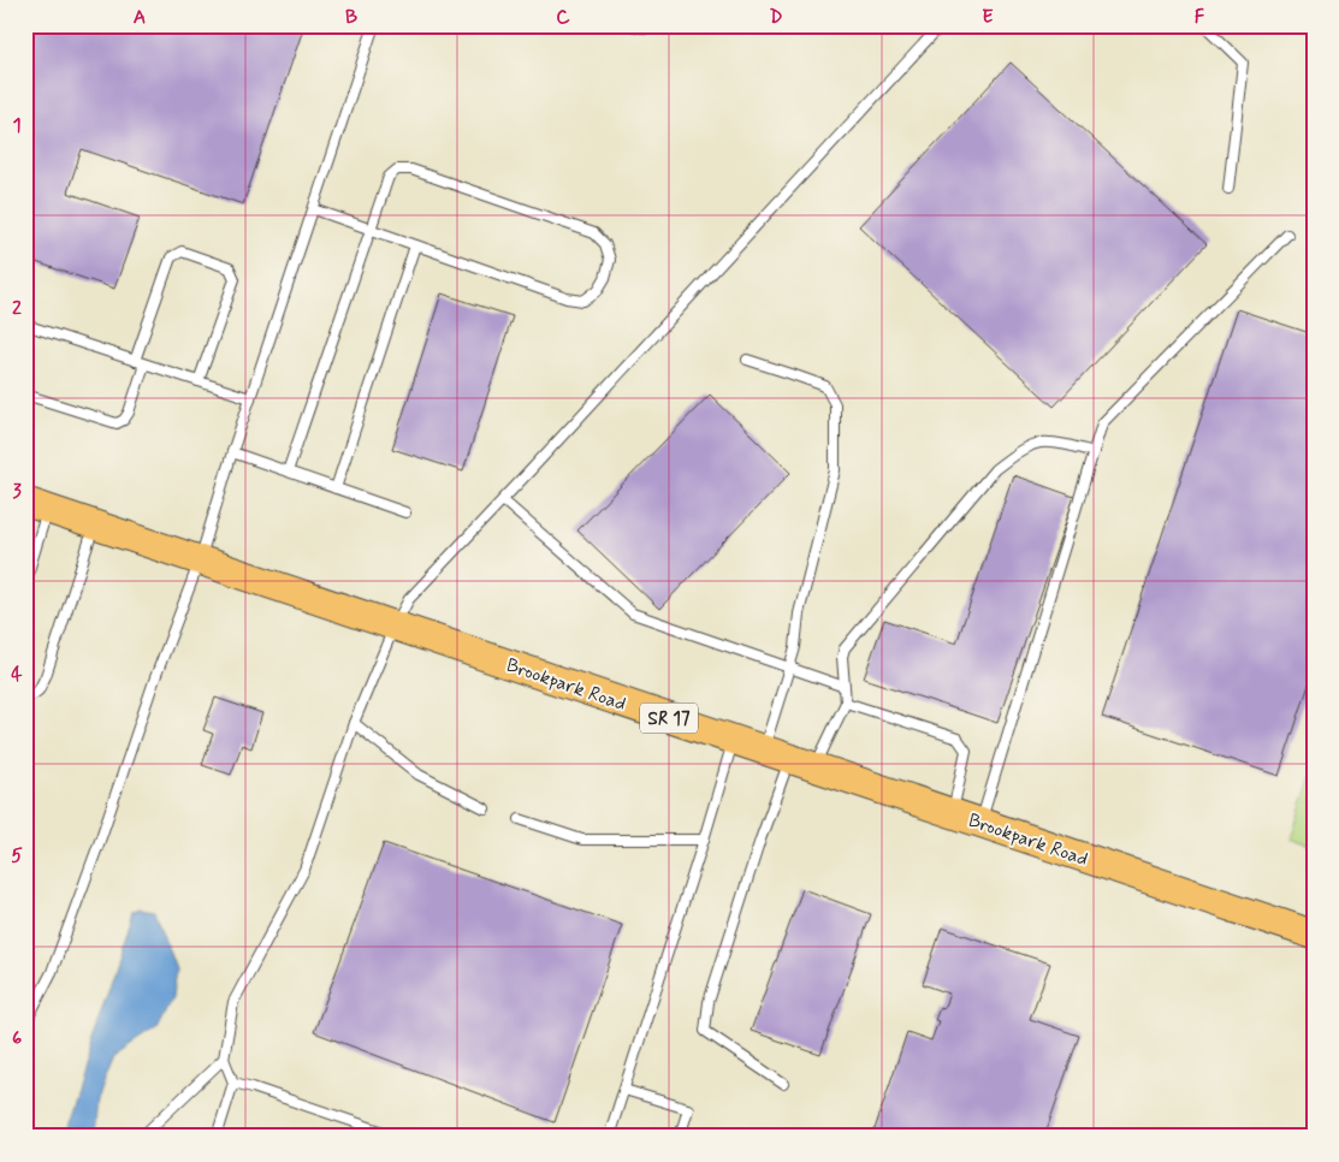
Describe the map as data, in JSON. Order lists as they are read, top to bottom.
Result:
{
  "streets": {
    "main road": ["Brookpark Road", "SR 17"]
  },
  "grid": {
    "columns": [
      "A",
      "B",
      "C",
      "D",
      "E",
      "F"
    ],
    "rows": [
      "1",
      "2",
      "3",
      "4",
      "5",
      "6"
    ]
  }
}
